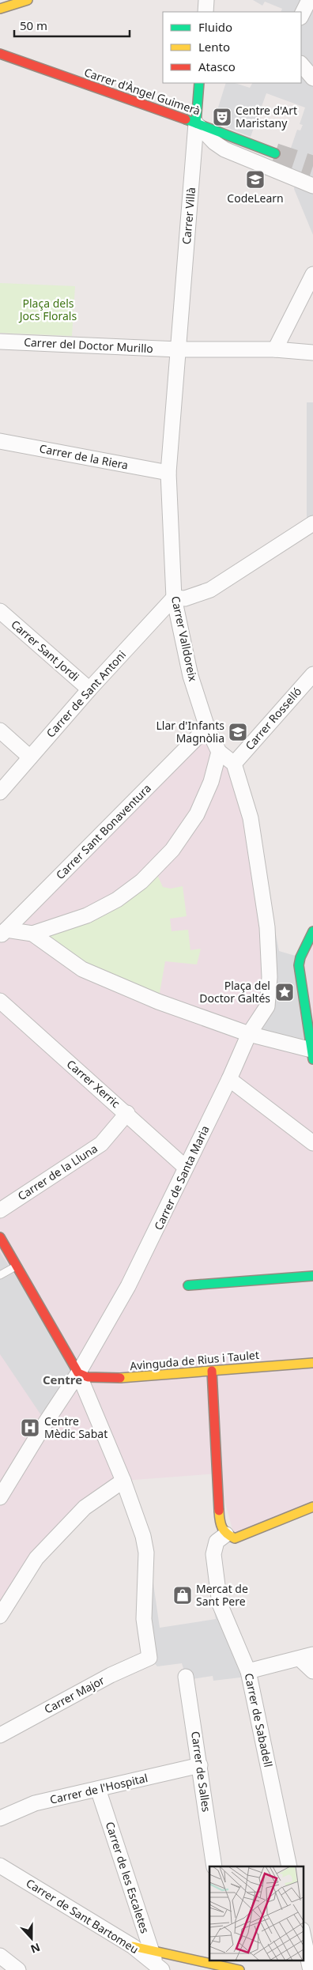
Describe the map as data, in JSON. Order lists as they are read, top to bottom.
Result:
{
  "streets": {
    "street": [
      "Carrer d'Àngel Guimerà",
      "Carrer Villà",
      "Carrer del Doctor Murillo",
      "Carrer de la Riera",
      "Carrer Valldoreix",
      "Carrer Sant Jordi",
      "Carrer de Sant Antoni",
      "Carrer Rosselló",
      "Carrer Sant Bonaventura",
      "Carrer Xerric",
      "Carrer de la Lluna",
      "Carrer de Santa Maria",
      "Avinguda de Rius i Taulet",
      "Carrer Major",
      "Carrer de Sabadell",
      "Carrer de Salles",
      "Carrer de l'Hospital",
      "Carrer de les Escaletes",
      "Carrer de Sant Bartomeu"
    ]
  },
  "crossings": [
    ["Carrer d'Àngel Guimerà", "Carrer Villà"],
    ["Carrer Villà", "Carrer del Doctor Murillo"],
    ["Carrer Villà", "Carrer Valldoreix"],
    ["Carrer del Doctor Murillo", "Carrer Valldoreix"],
    ["Carrer de la Riera", "Carrer Valldoreix"],
    ["Carrer Valldoreix", "Carrer de Sant Antoni"],
    ["Carrer Valldoreix", "Carrer Rosselló"],
    ["Carrer Valldoreix", "Carrer Sant Bonaventura"],
    ["Carrer Valldoreix", "Carrer de Santa Maria"],
    ["Carrer Sant Jordi", "Carrer de Sant Antoni"],
    ["Carrer Rosselló", "Carrer de Santa Maria"],
    ["Carrer Xerric", "Carrer de la Lluna"],
    ["Carrer Xerric", "Carrer de Santa Maria"],
    ["Carrer de Santa Maria", "Avinguda de Rius i Taulet"],
    ["Carrer de Salles", "Carrer de l'Hospital"],
    ["Carrer de l'Hospital", "Carrer de les Escaletes"],
    ["Carrer de les Escaletes", "Carrer de Sant Bartomeu"]
  ],
  "districts": ["Centre"],
  "parks": ["Plaça dels Jocs Florals"],
  "places": {
    "theatre": ["Centre d'Art Maristany"],
    "school or university": ["CodeLearn", "Llar d'Infants Magnòlia"],
    "place": ["Plaça del Doctor Galtés"],
    "hospital": ["Centre Mèdic Sabat"],
    "shop": ["Mercat de Sant Pere"]
  },
  "legend": ["Fluido", "Lento", "Atasco"],
  "scale_bar": "50 m",
  "north": "bottom"
}
